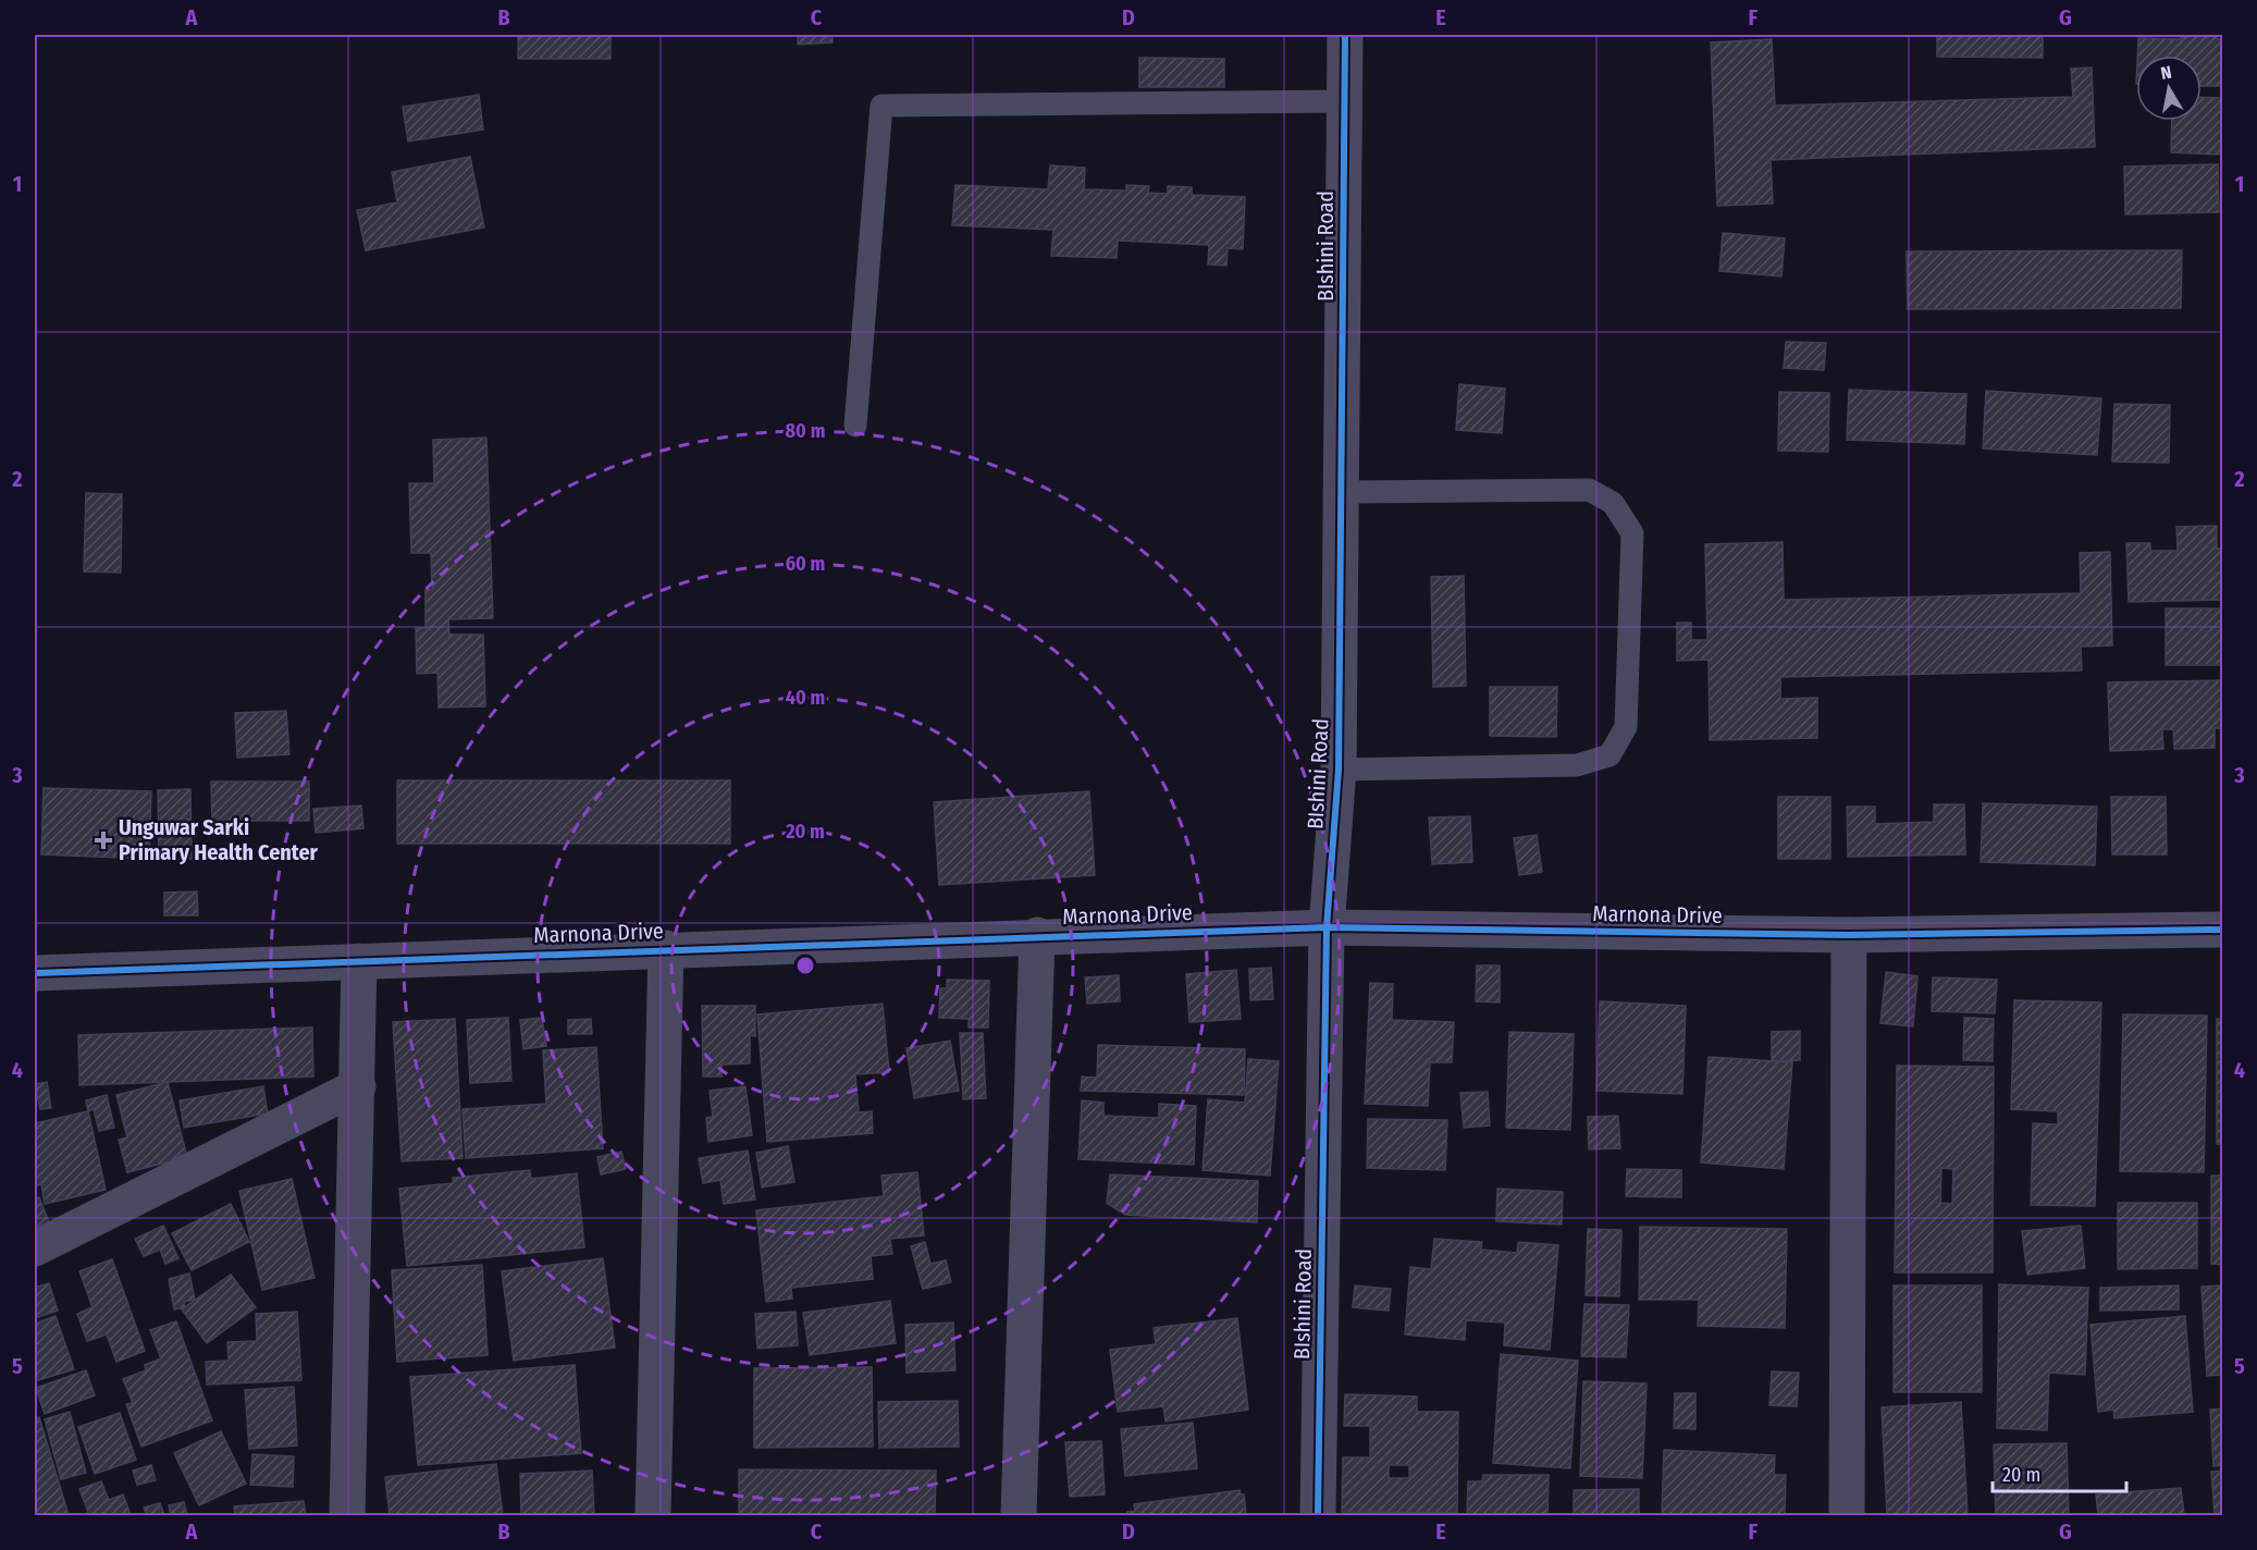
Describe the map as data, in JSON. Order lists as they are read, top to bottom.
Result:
{
  "streets": {
    "street": ["BIshini Road", "Marnona Drive"]
  },
  "crossings": [
    ["BIshini Road", "Marnona Drive"]
  ],
  "places": {
    "health": ["Unguwar Sarki Primary Health Center"]
  },
  "scale_bar": "20 m",
  "north": "top",
  "grid": {
    "columns": [
      "A",
      "B",
      "C",
      "D",
      "E",
      "F",
      "G"
    ],
    "rows": [
      "1",
      "2",
      "3",
      "4",
      "5"
    ]
  },
  "rings": [
    "80 m",
    "60 m",
    "40 m",
    "20 m"
  ]
}
